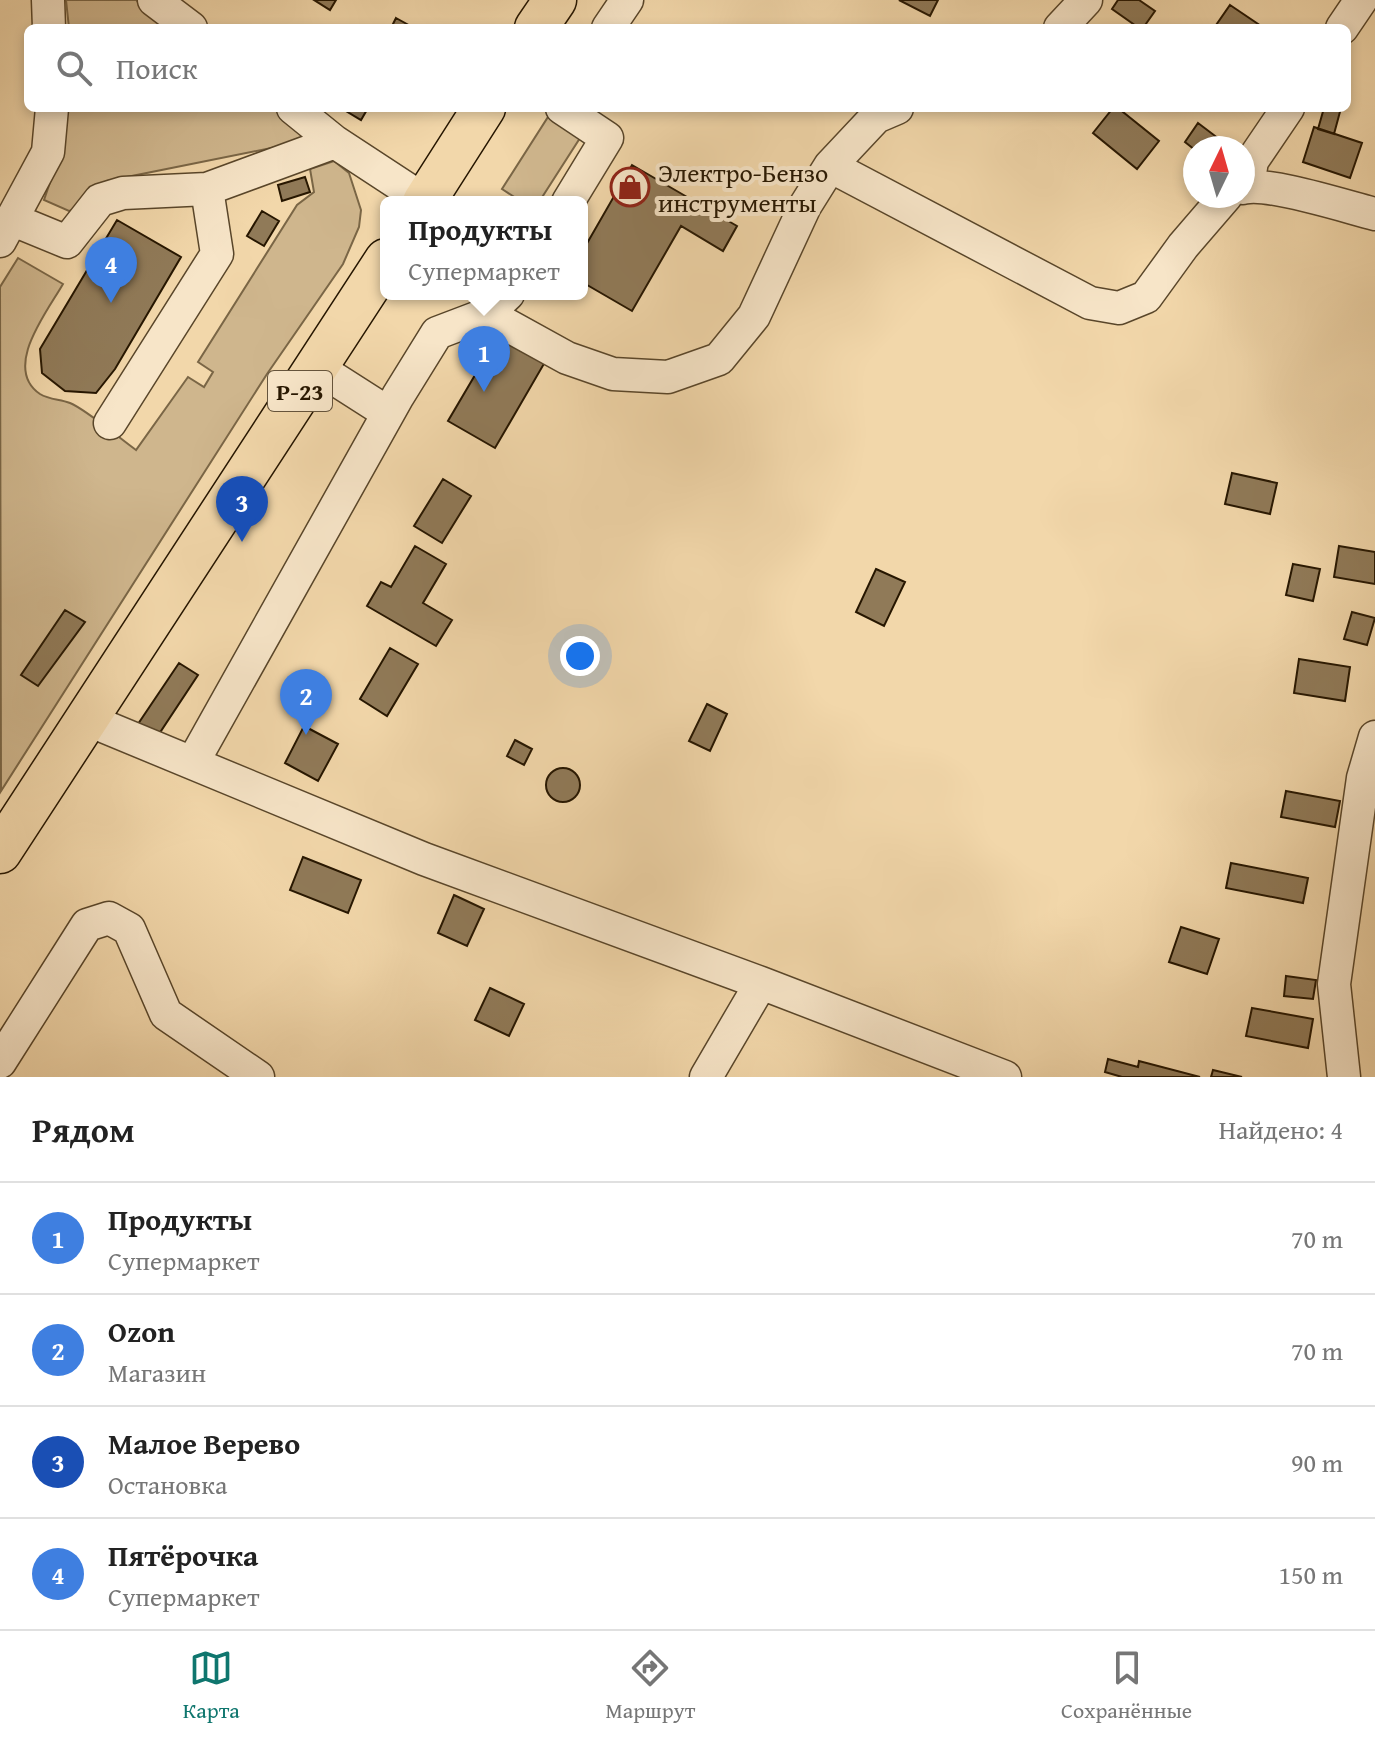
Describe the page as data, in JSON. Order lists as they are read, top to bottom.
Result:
{
  "streets": {
    "main road": ["Р-23"]
  },
  "places": {
    "shop": ["Электро-Бензо инструменты"]
  },
  "north": "top",
  "page": {
    "search": "Поиск",
    "popup": ["Продукты", "Супермаркет"],
    "pins": [
      "4",
      "1",
      "3",
      "2"
    ],
    "heading": ["Рядом", "Найдено: 4"],
    "list": [
      {
        "mark": "1",
        "name": "Продукты",
        "note": "Супермаркет",
        "value": "70 m"
      },
      {
        "mark": "2",
        "name": "Ozon",
        "note": "Магазин",
        "value": "70 m"
      },
      {
        "mark": "3",
        "name": "Малое Верево",
        "note": "Остановка",
        "value": "90 m"
      },
      {
        "mark": "4",
        "name": "Пятёрочка",
        "note": "Супермаркет",
        "value": "150 m"
      }
    ],
    "nav": ["Карта", "Маршрут", "Сохранённые"]
  }
}
